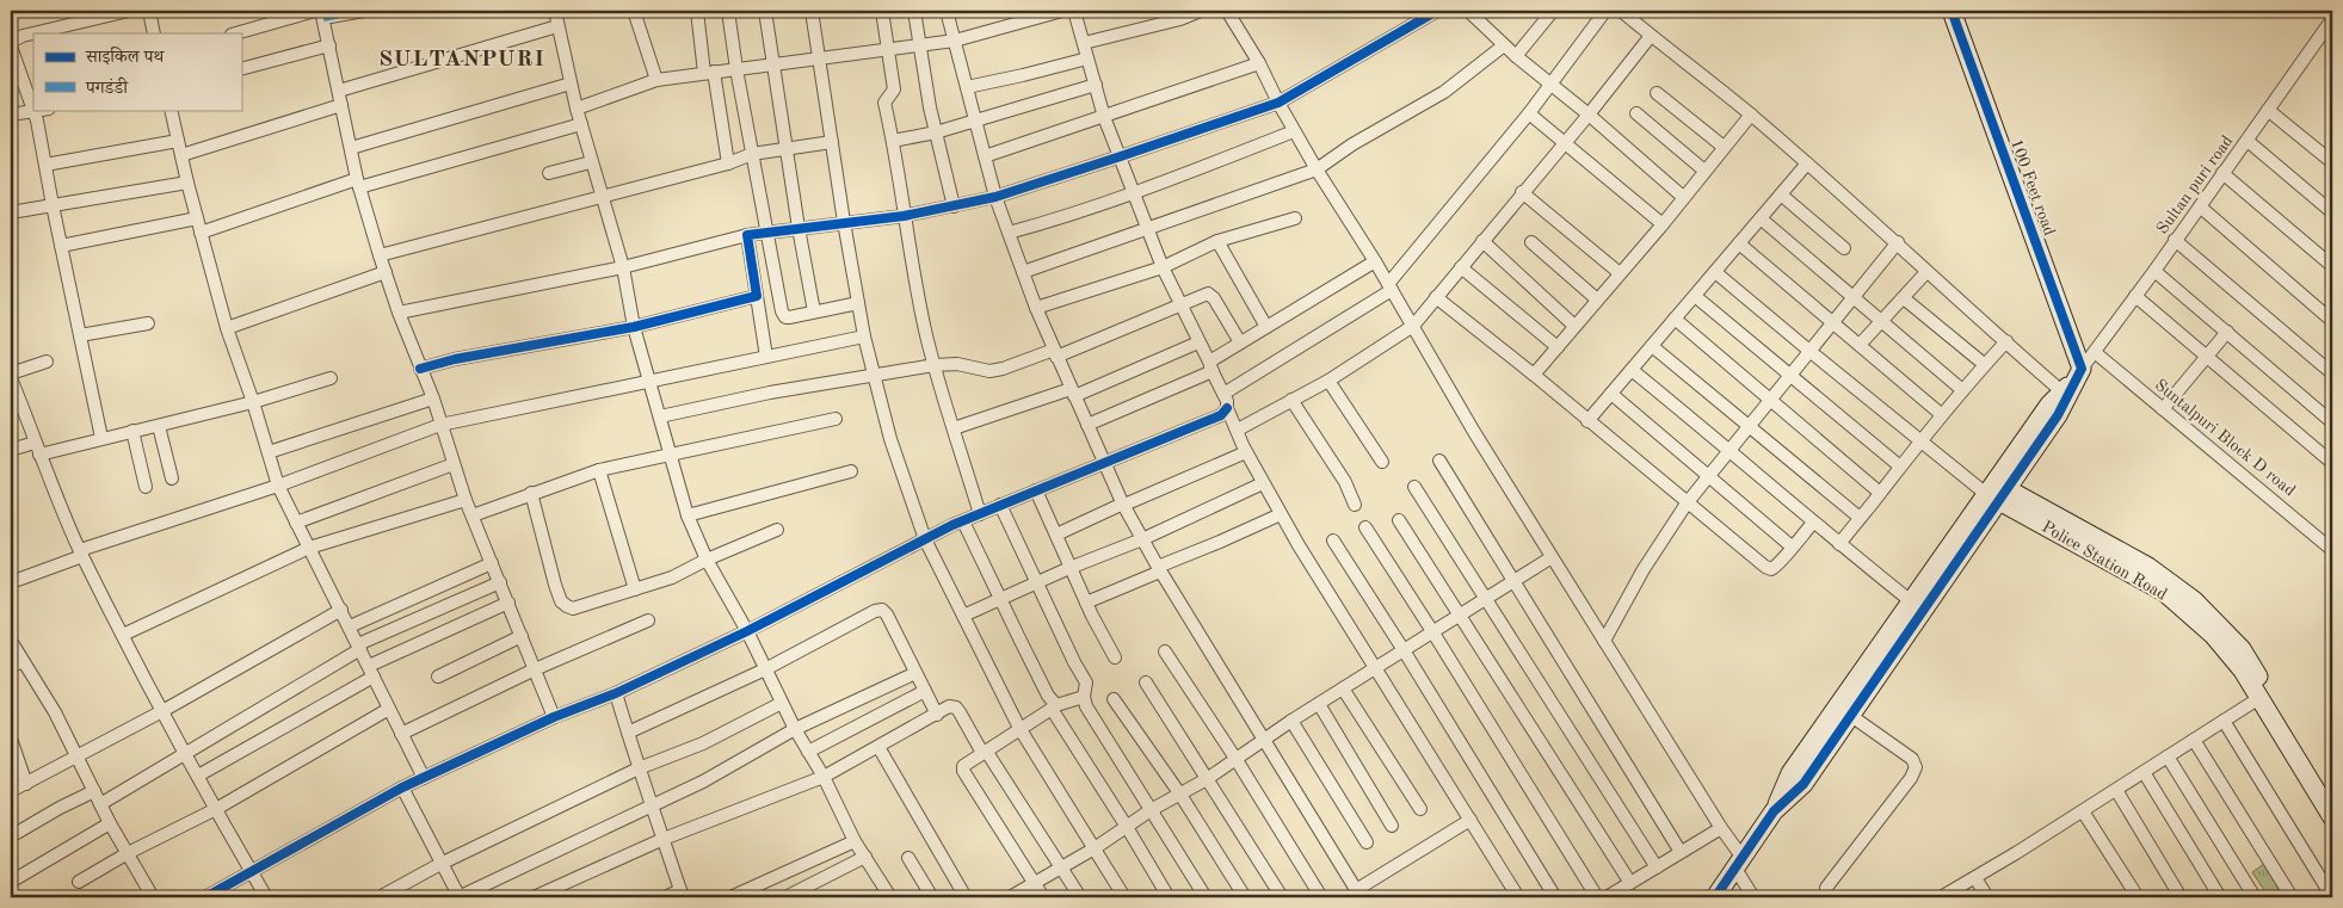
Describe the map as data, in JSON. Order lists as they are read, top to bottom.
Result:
{
  "streets": {
    "street": [
      "Sultan puri road",
      "100 Feet road",
      "Suntalpuri Block D road",
      "Police Station Road"
    ]
  },
  "crossings": [
    ["Sultan puri road", "100 Feet road"],
    ["Sultan puri road", "Suntalpuri Block D road"]
  ],
  "districts": ["SULTANPURI"],
  "legend": ["साइकिल पथ", "पगडंडी"]
}
